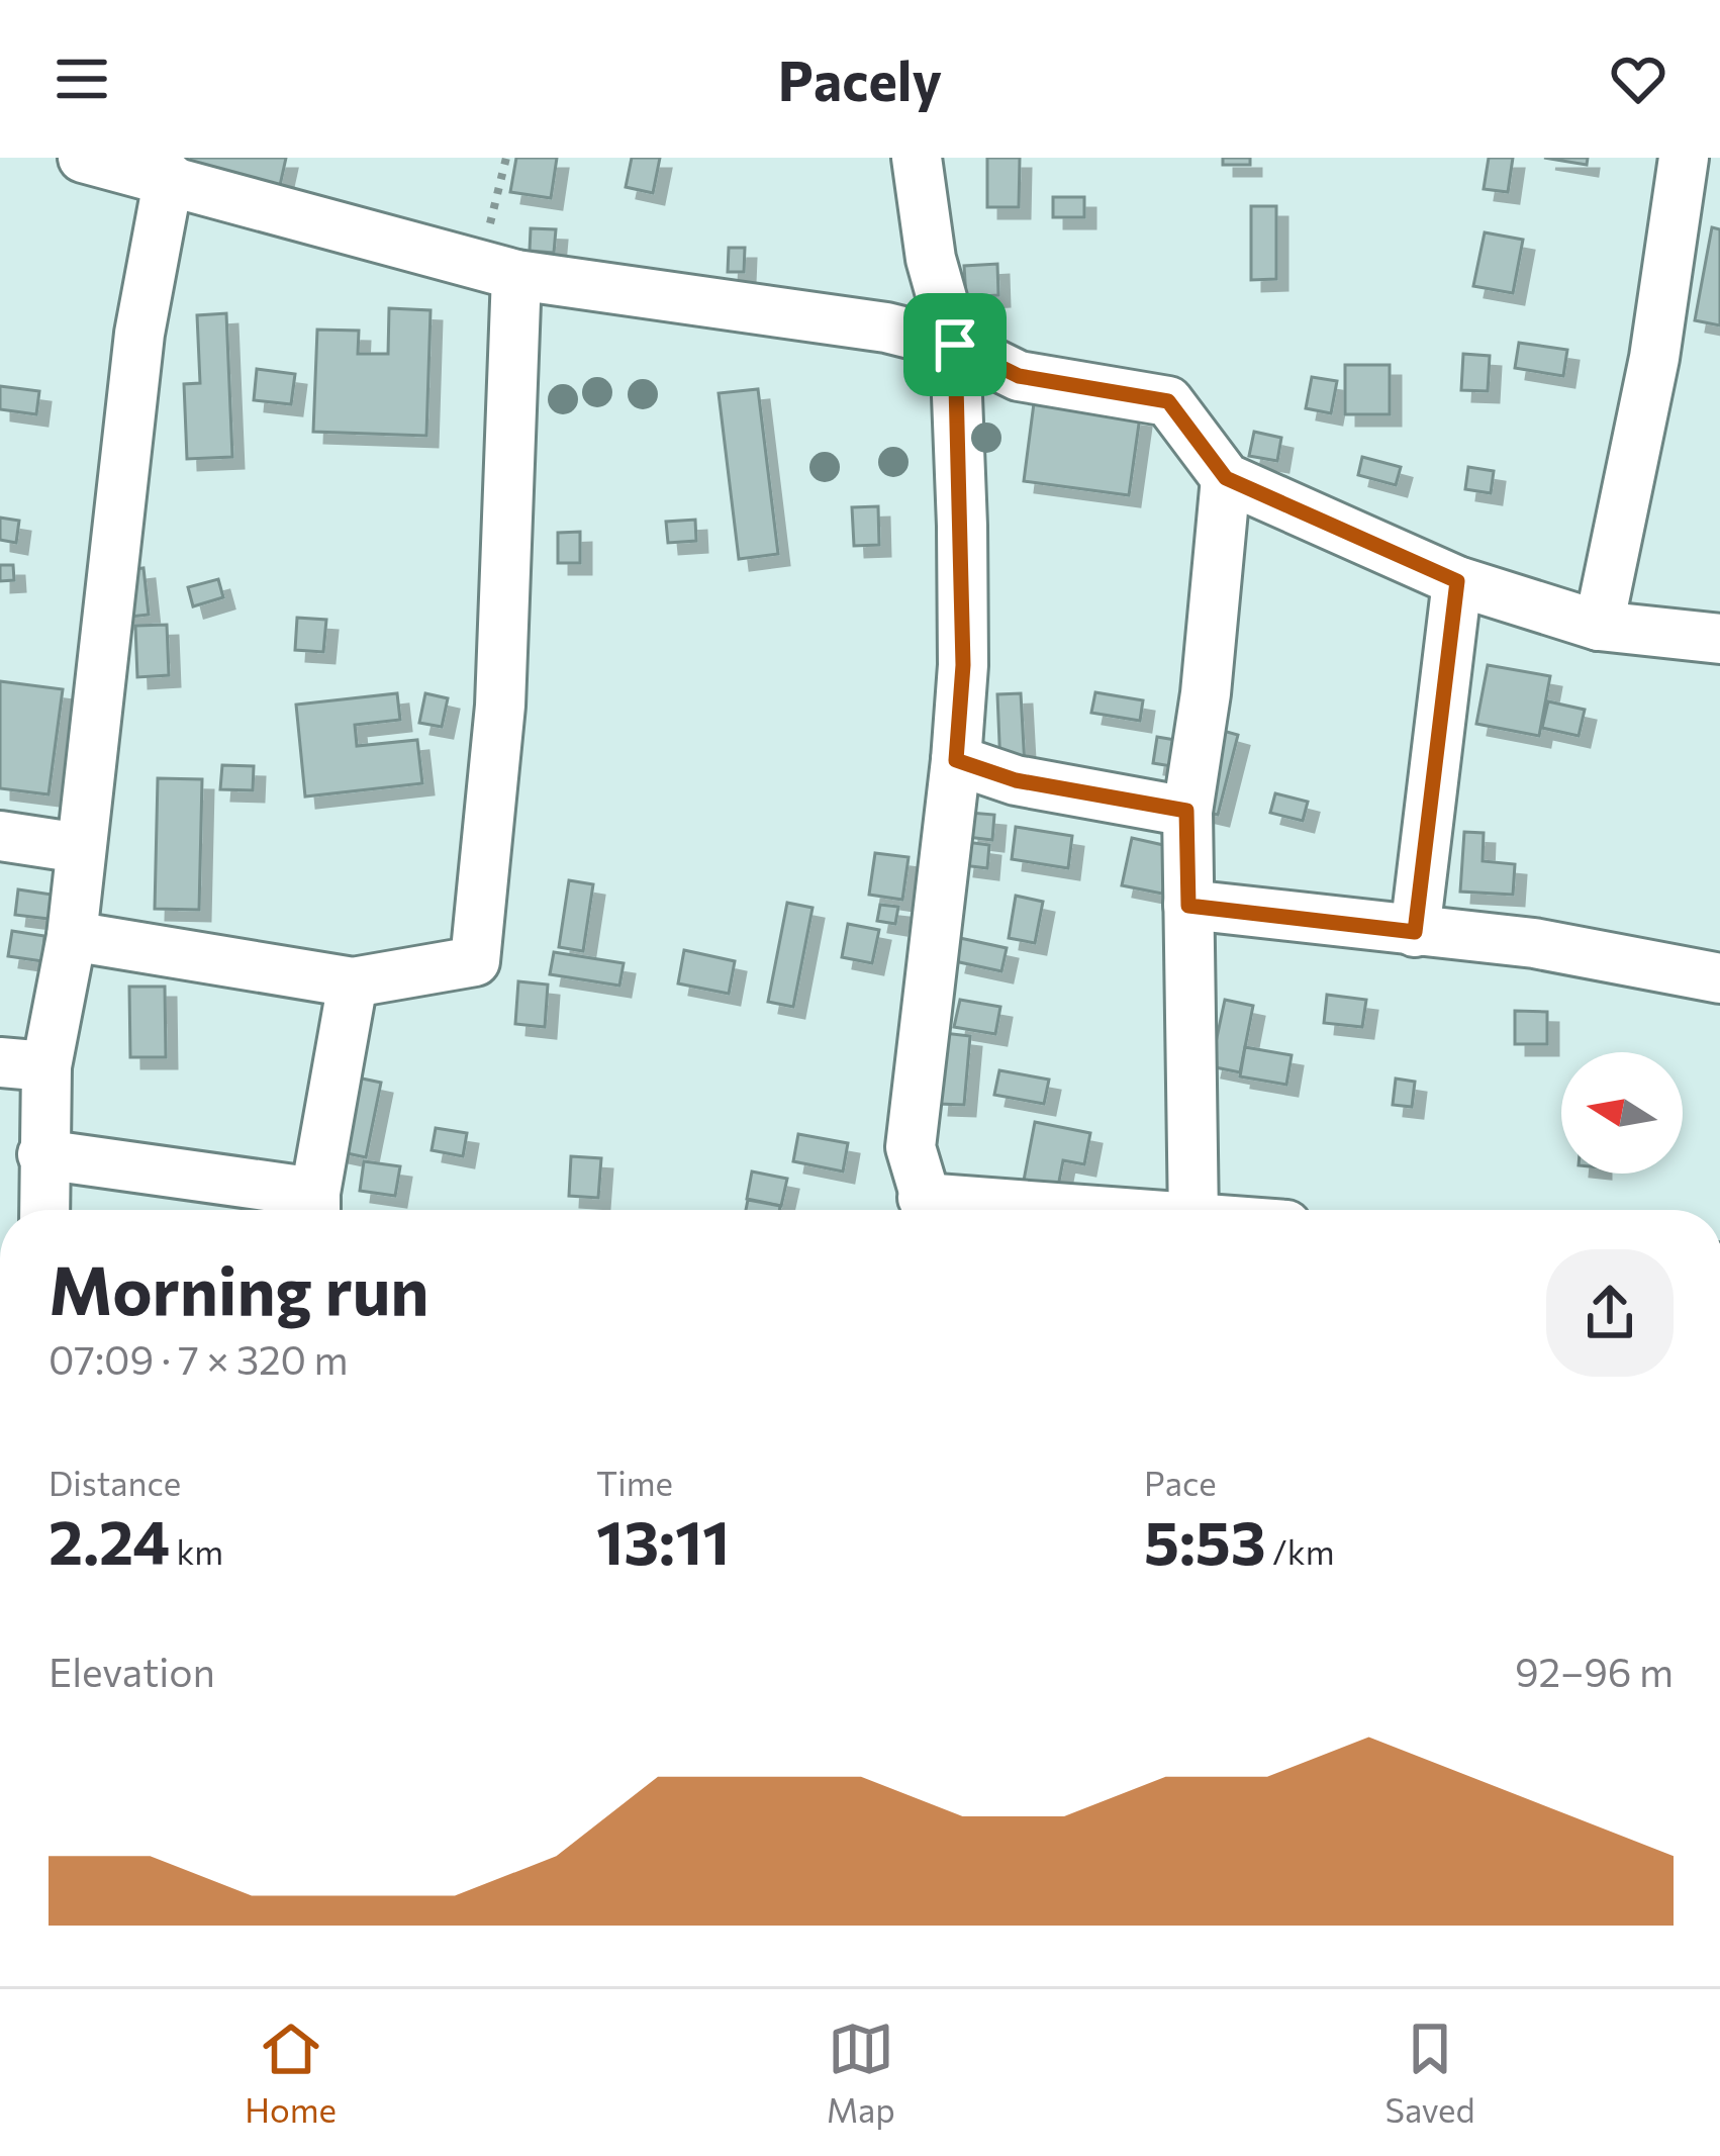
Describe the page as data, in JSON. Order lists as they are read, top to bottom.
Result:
{
  "north": "left",
  "page": {
    "header": "Pacely",
    "heading": ["Morning run", "07:09 · 7 × 320 m"],
    "stats": [
      ["Distance", "2.24 km"],
      ["Time", "13:11"],
      ["Pace", "5:53 /km"]
    ],
    "chart": ["Elevation", "92–96 m"],
    "tabs": ["Home", "Map", "Saved"]
  }
}
